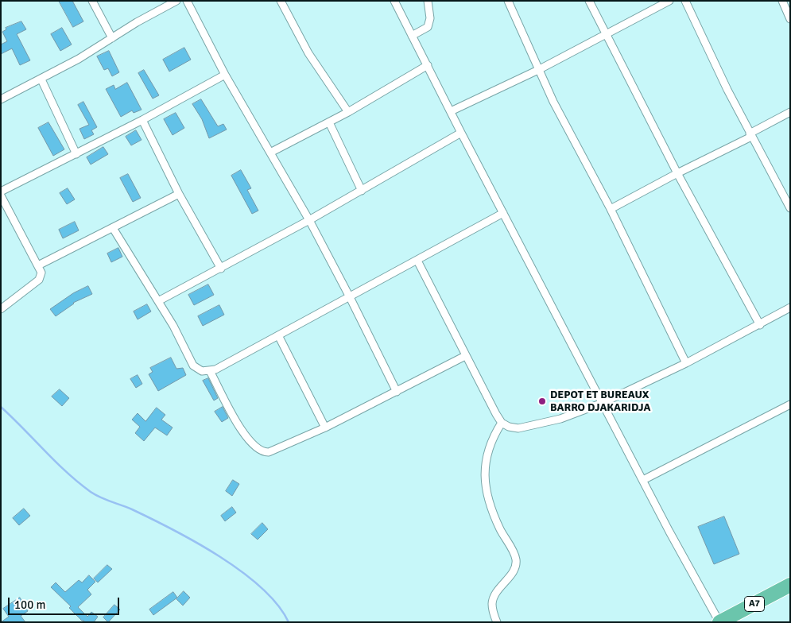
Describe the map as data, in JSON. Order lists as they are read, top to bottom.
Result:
{
  "streets": {
    "highway": ["A7"]
  },
  "places": ["DEPOT ET BUREAUX BARRO DJAKARIDJA"],
  "scale_bar": "100 m"
}
